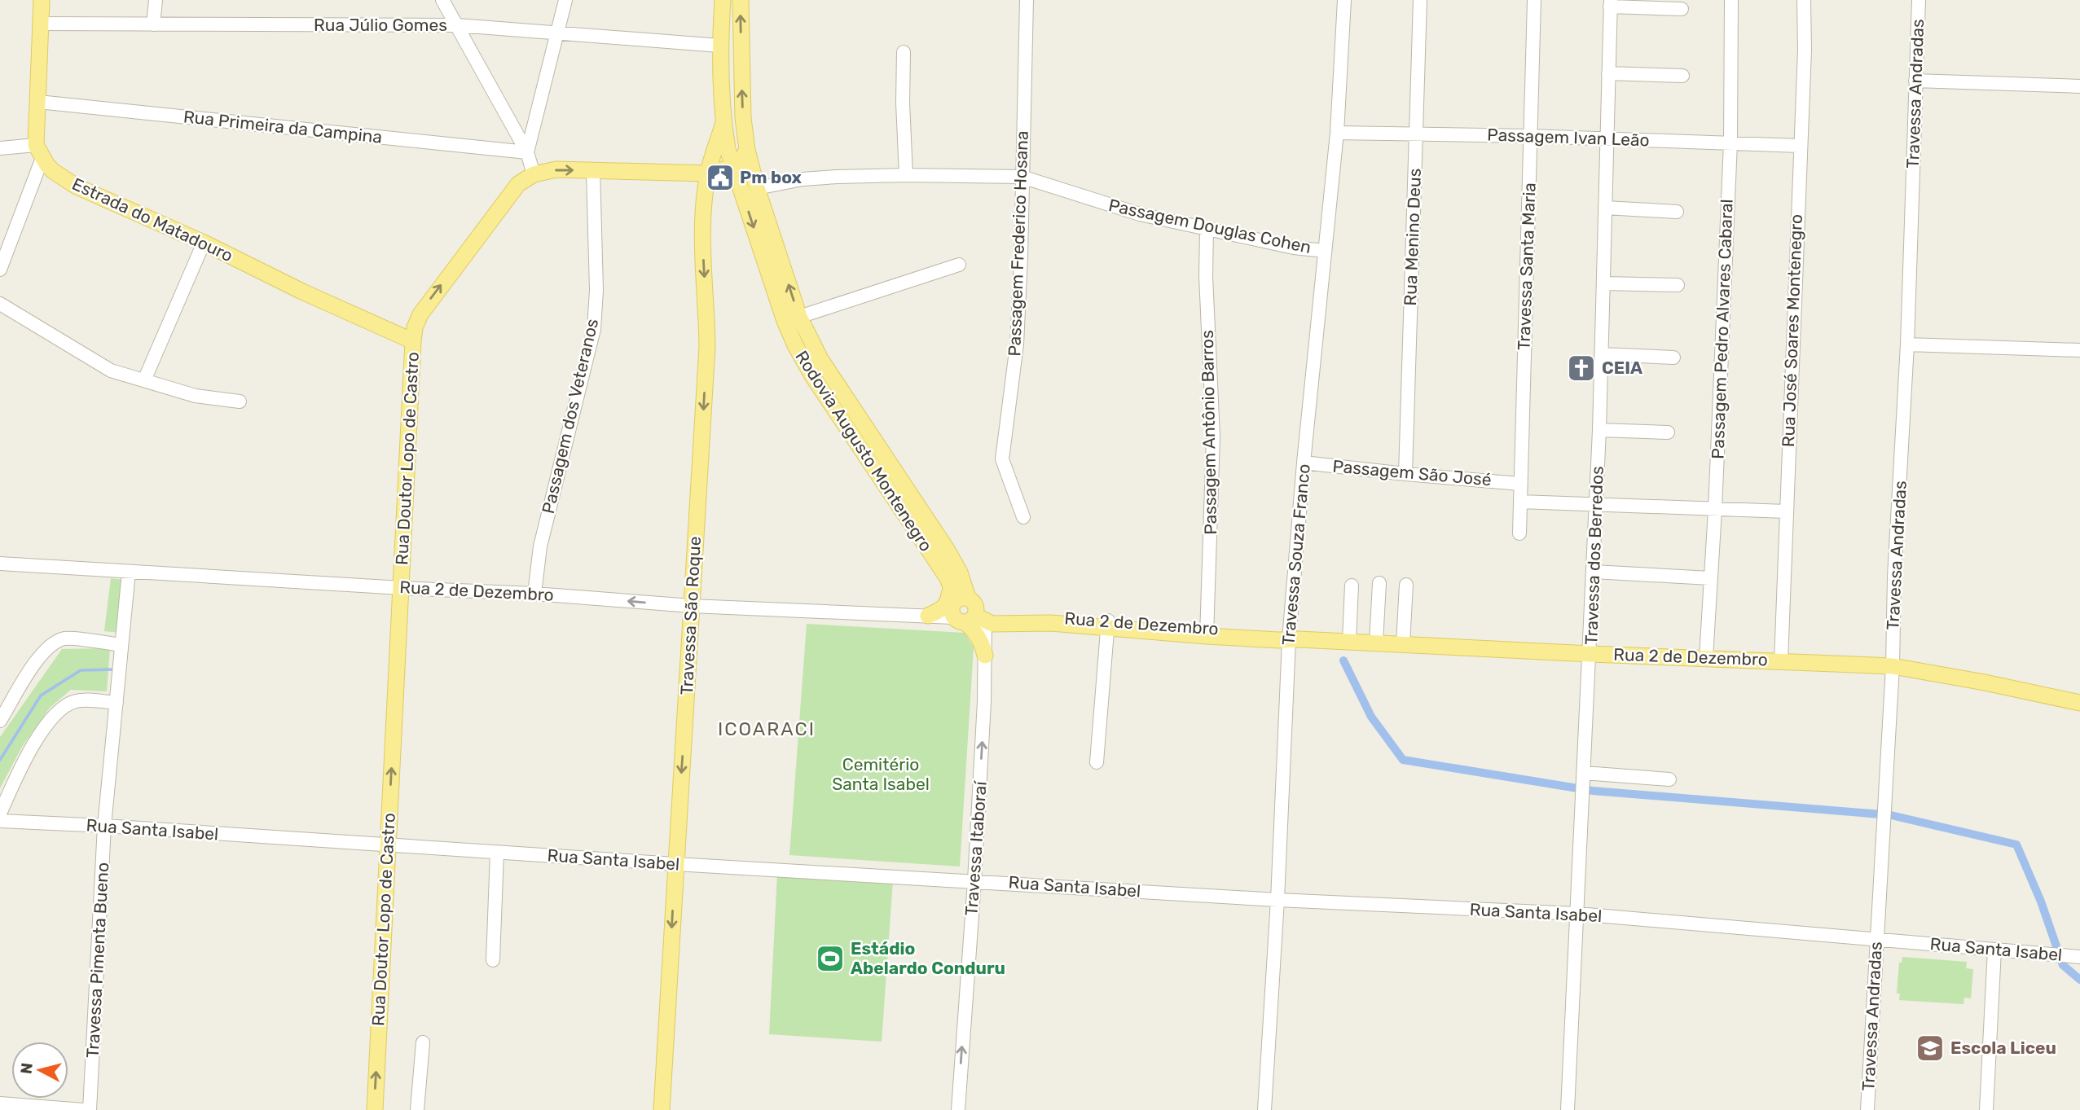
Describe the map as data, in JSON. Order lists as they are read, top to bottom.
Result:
{
  "streets": {
    "main road": [
      "Estrada do Matadouro",
      "Rodovia Augusto Montenegro",
      "Rua Doutor Lopo de Castro",
      "Rua 2 de Dezembro",
      "Travessa São Roque"
    ],
    "street": [
      "Rua Júlio Gomes",
      "Travessa Andradas",
      "Rua Primeira da Campina",
      "Passagem Ivan Leão",
      "Passagem Douglas Cohen",
      "Rua Menino Deus",
      "Passagem Frederico Hosana",
      "Travessa Santa Maria",
      "Passagem Pedro Alvares Cabaral",
      "Rua José Soares Montenegro",
      "Passagem dos Veteranos",
      "Passagem Antônio Barros",
      "Passagem São José",
      "Travessa Souza Franco",
      "Travessa dos Berredos",
      "Rua Santa Isabel",
      "Travessa Itaboraí",
      "Travessa Pimenta Bueno"
    ]
  },
  "crossings": [
    ["Rua Júlio Gomes", "Rodovia Augusto Montenegro"],
    ["Travessa Andradas", "Rua 2 de Dezembro"],
    ["Travessa Andradas", "Rua Santa Isabel"],
    ["Passagem Ivan Leão", "Rua Menino Deus"],
    ["Passagem Ivan Leão", "Travessa Santa Maria"],
    ["Passagem Ivan Leão", "Passagem Pedro Alvares Cabaral"],
    ["Passagem Ivan Leão", "Rua José Soares Montenegro"],
    ["Passagem Ivan Leão", "Travessa Souza Franco"],
    ["Passagem Ivan Leão", "Travessa dos Berredos"],
    ["Estrada do Matadouro", "Rua Doutor Lopo de Castro"],
    ["Passagem Douglas Cohen", "Passagem Frederico Hosana"],
    ["Passagem Douglas Cohen", "Passagem Antônio Barros"],
    ["Passagem Douglas Cohen", "Rodovia Augusto Montenegro"],
    ["Passagem Douglas Cohen", "Travessa Souza Franco"],
    ["Rua Menino Deus", "Passagem São José"],
    ["Travessa Santa Maria", "Passagem São José"],
    ["Passagem Pedro Alvares Cabaral", "Rua 2 de Dezembro"],
    ["Rua José Soares Montenegro", "Rua 2 de Dezembro"],
    ["Passagem dos Veteranos", "Rua 2 de Dezembro"],
    ["Passagem Antônio Barros", "Rua 2 de Dezembro"],
    ["Rodovia Augusto Montenegro", "Travessa São Roque"],
    ["Rua Doutor Lopo de Castro", "Rua 2 de Dezembro"],
    ["Rua Doutor Lopo de Castro", "Rua Santa Isabel"],
    ["Passagem São José", "Travessa Souza Franco"],
    ["Travessa Souza Franco", "Rua 2 de Dezembro"],
    ["Travessa Souza Franco", "Rua Santa Isabel"],
    ["Travessa dos Berredos", "Rua 2 de Dezembro"],
    ["Travessa dos Berredos", "Rua Santa Isabel"],
    ["Rua 2 de Dezembro", "Travessa São Roque"],
    ["Rua 2 de Dezembro", "Travessa Pimenta Bueno"],
    ["Travessa São Roque", "Rua Santa Isabel"],
    ["Rua Santa Isabel", "Travessa Itaboraí"],
    ["Rua Santa Isabel", "Travessa Pimenta Bueno"]
  ],
  "one_way": ["Rua Doutor Lopo de Castro", "Travessa São Roque", "Travessa Itaboraí"],
  "districts": ["ICOARACI"],
  "parks": ["Cemitério Santa Isabel"],
  "places": {
    "public building": ["Pm box"],
    "church": ["CEIA"],
    "sports": ["Estádio Abelardo Conduru"],
    "school or university": ["Escola Liceu"]
  },
  "north": "left"
}
